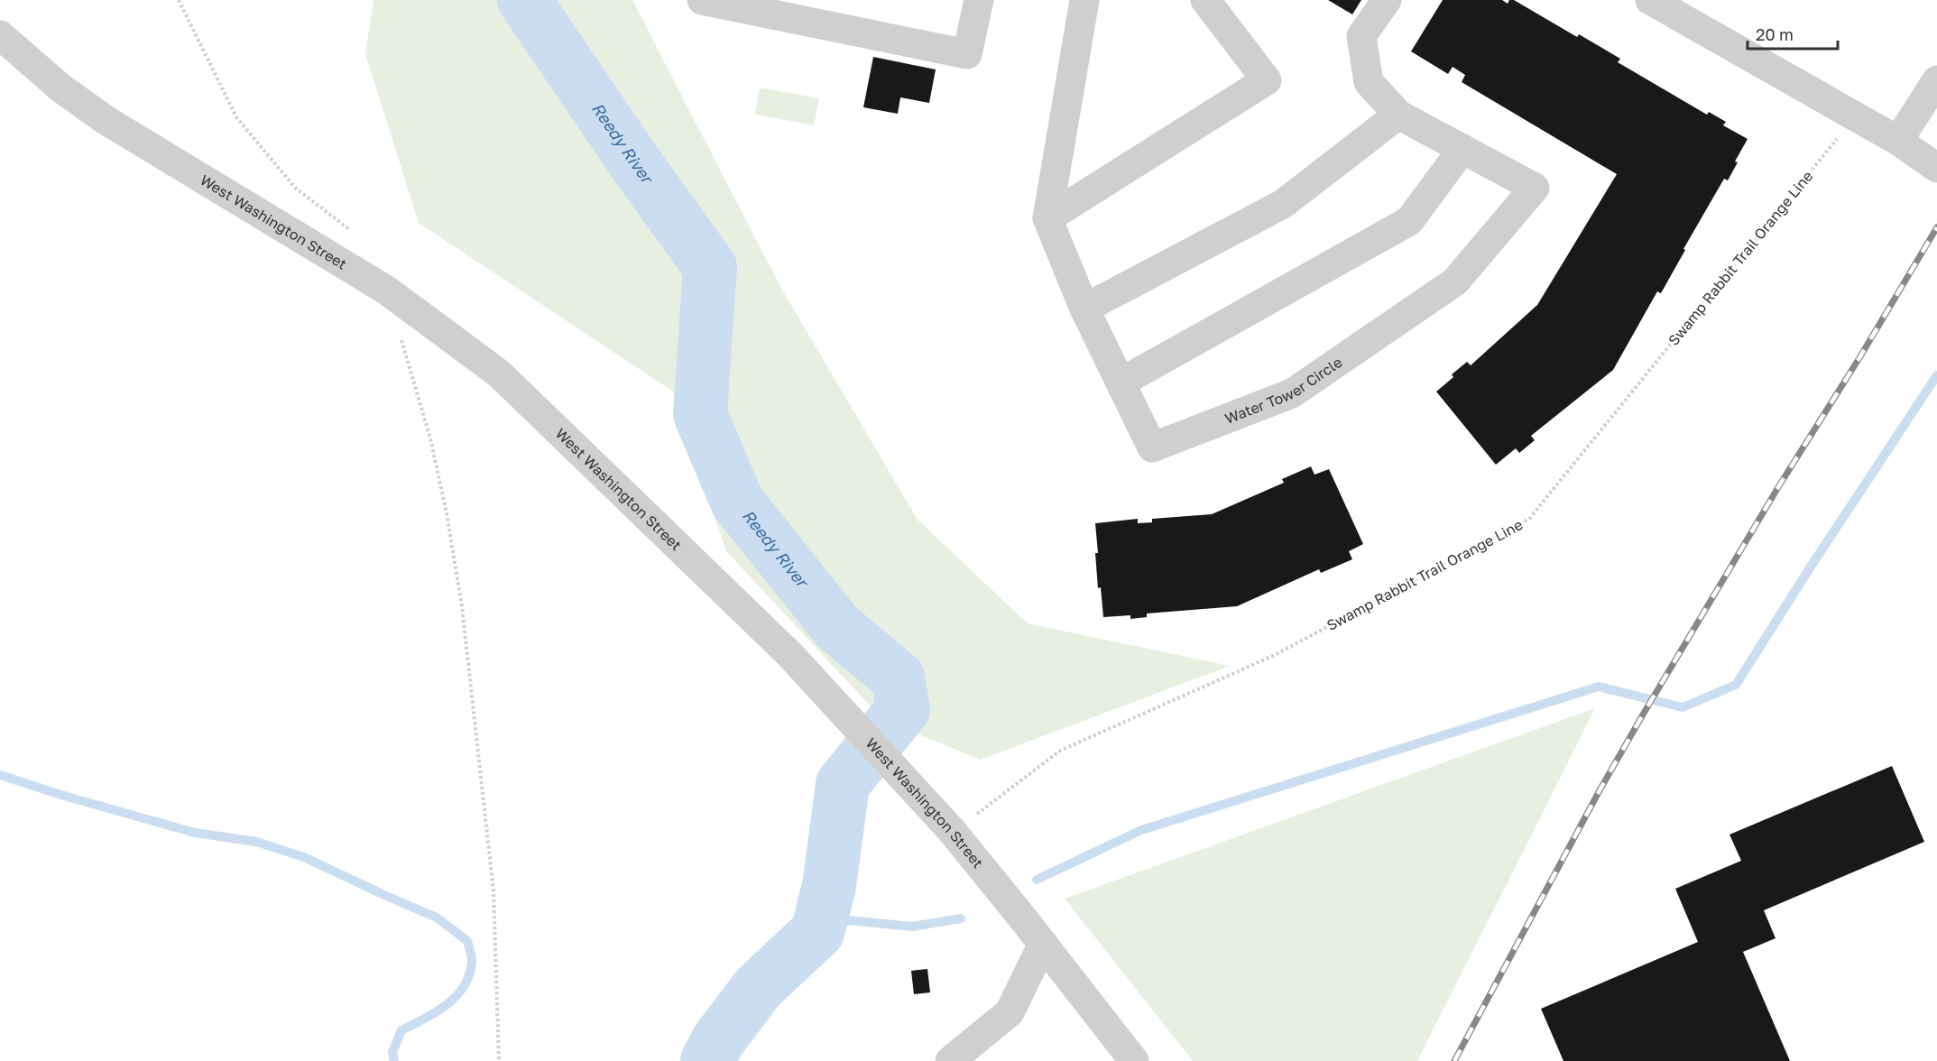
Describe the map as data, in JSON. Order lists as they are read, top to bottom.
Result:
{
  "streets": {
    "street": ["West Washington Street", "Water Tower Circle"],
    "path": ["Swamp Rabbit Trail Orange Line"]
  },
  "crossings": [
    ["West Washington Street", "Swamp Rabbit Trail Orange Line"]
  ],
  "water": ["Reedy River"],
  "scale_bar": "20 m"
}
